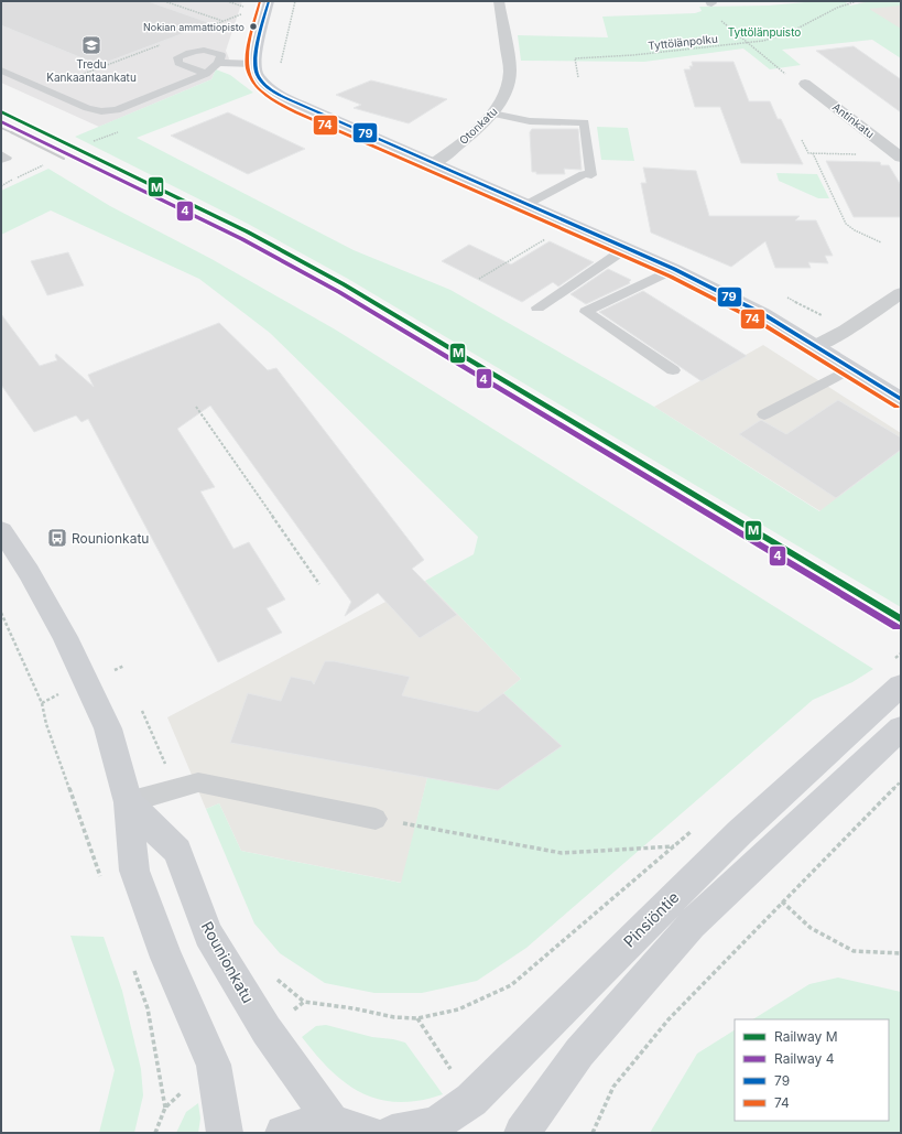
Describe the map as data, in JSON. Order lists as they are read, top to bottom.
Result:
{
  "streets": {
    "main road": ["Pinsiöntie", "Rounionkatu"],
    "street": ["Antinkatu", "Otonkatu"],
    "path": ["Tyttölänpolku"]
  },
  "parks": ["Tyttölänpuisto"],
  "places": {
    "other": ["Nokian ammattiopisto"],
    "school or university": ["Tredu Kankaantaankatu"],
    "bus stop": ["Rounionkatu"]
  },
  "lines": [
    "transit line 79",
    "transit line 74",
    "rail line M",
    "rail line 4"
  ],
  "legend": [
    "Railway M",
    "Railway 4",
    "79",
    "74"
  ]
}
